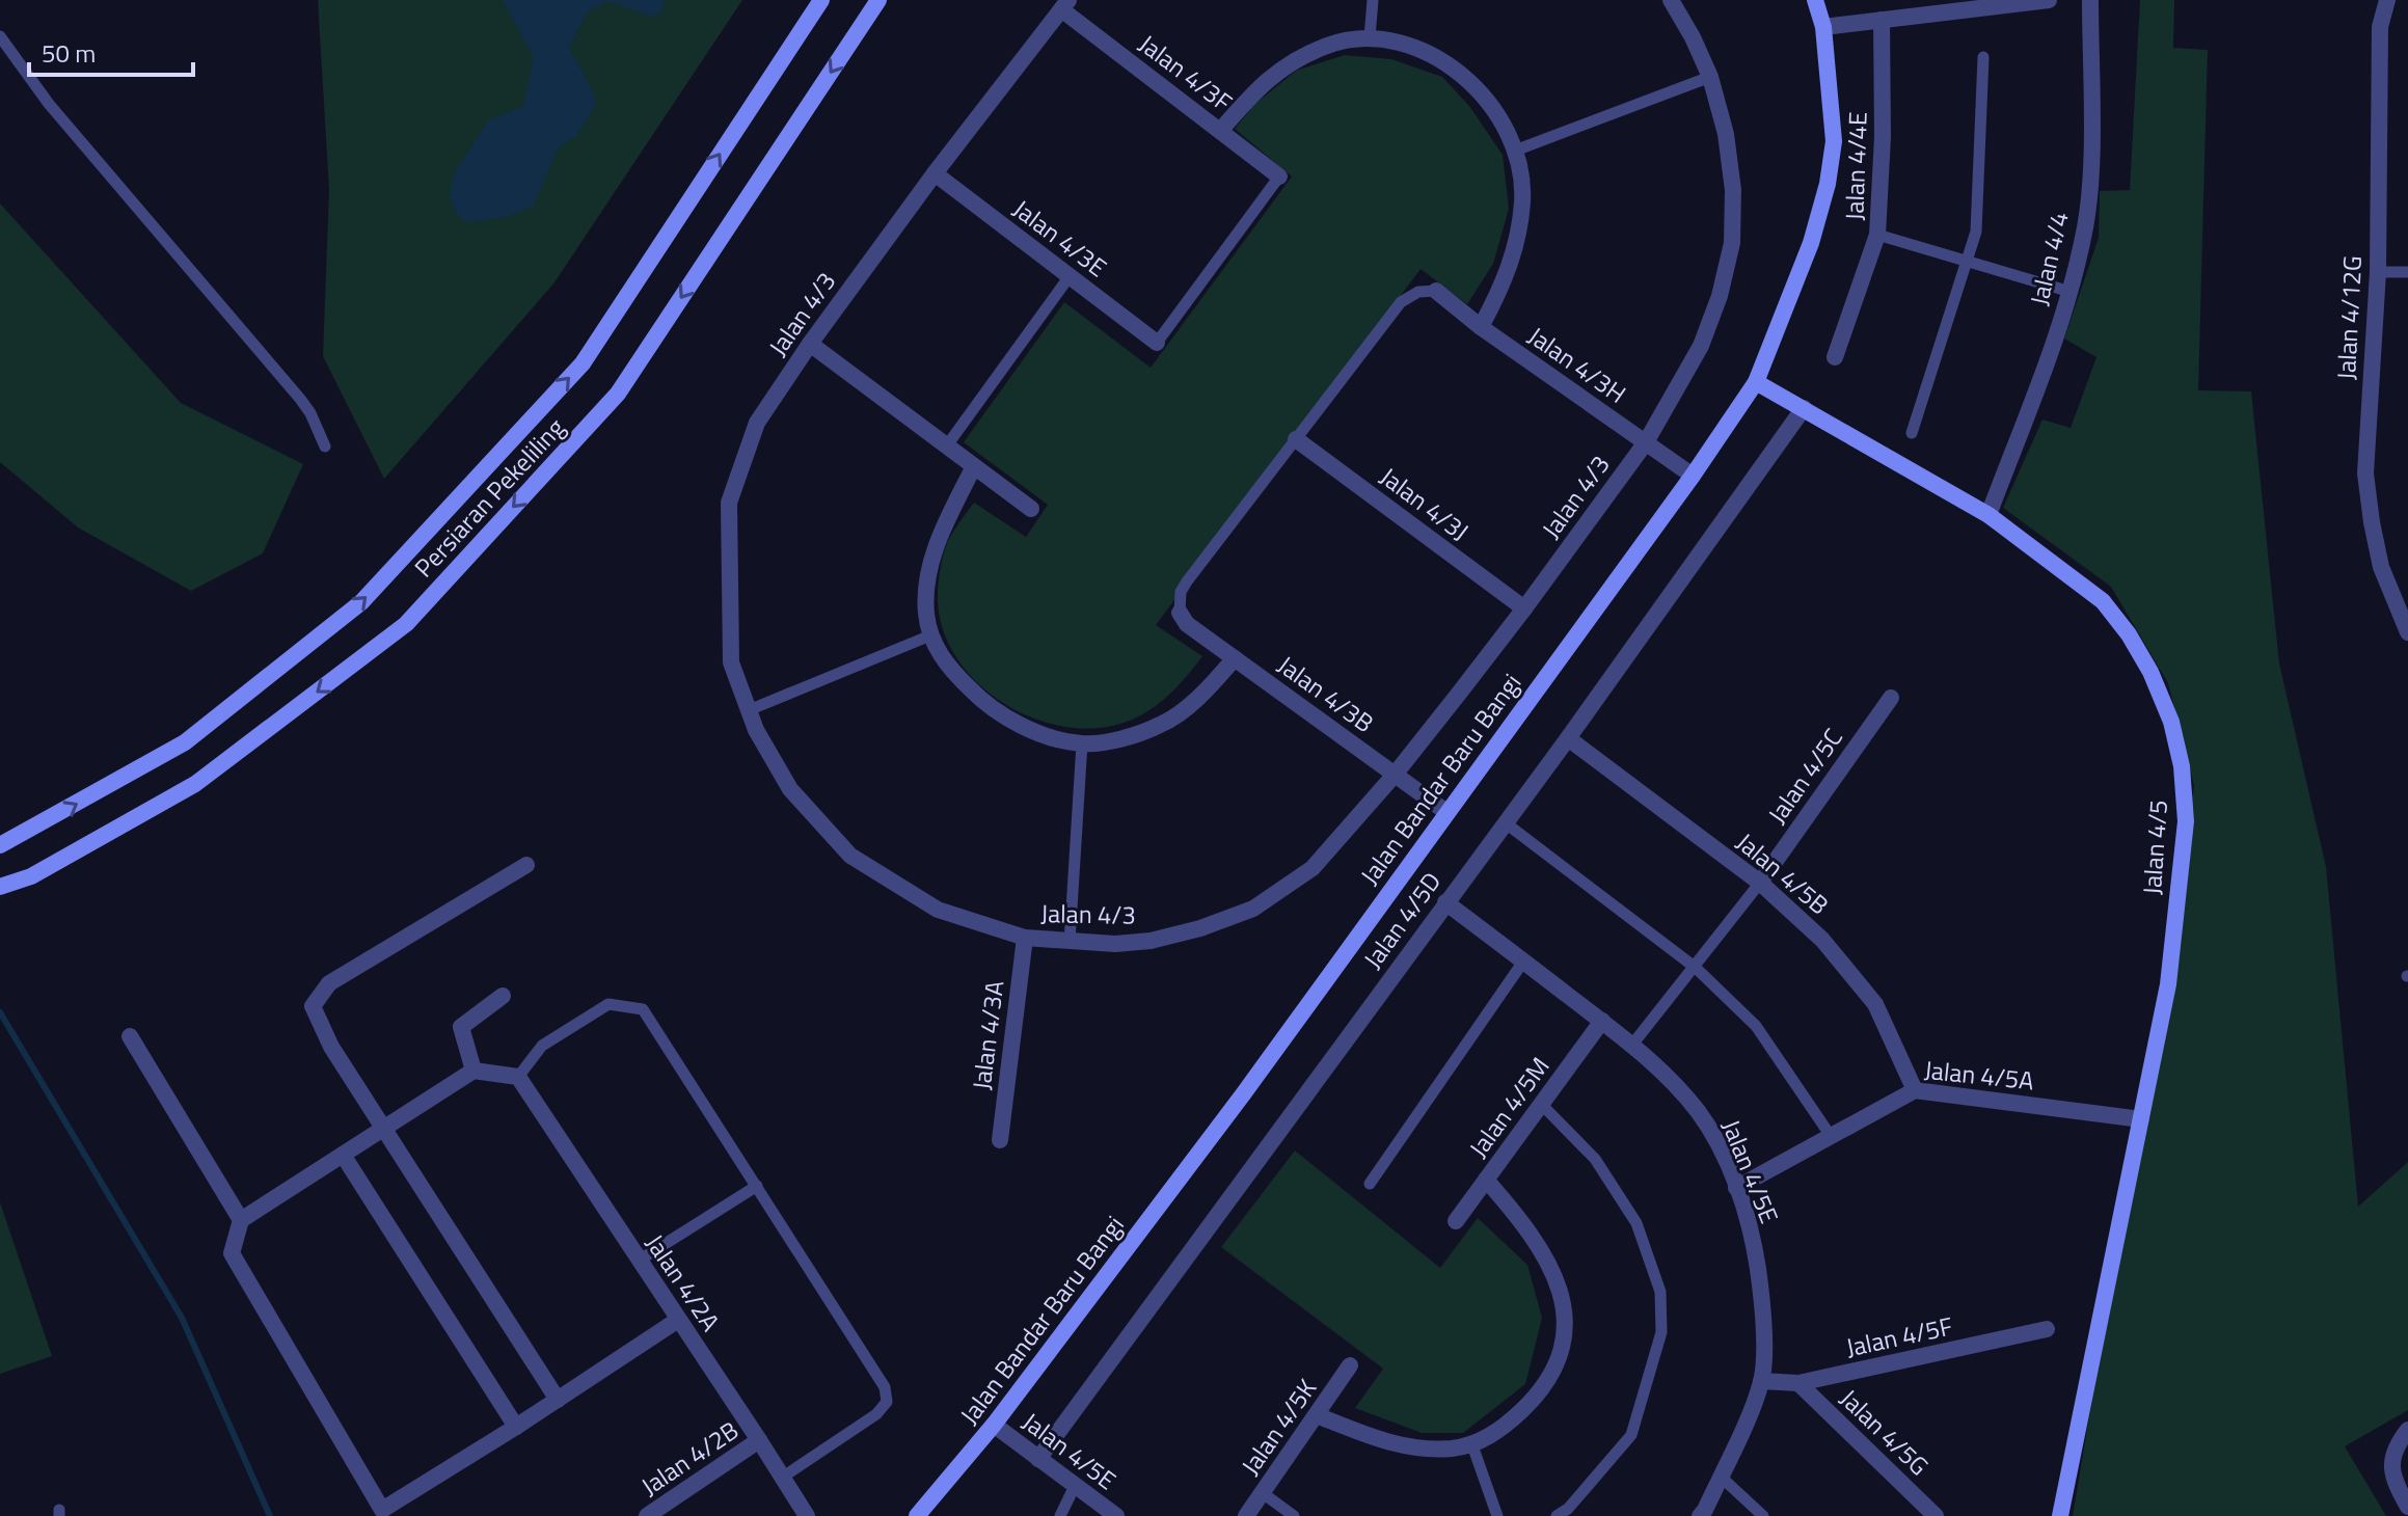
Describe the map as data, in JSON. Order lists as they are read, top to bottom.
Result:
{
  "streets": {
    "street": [
      "Jalan 4/3F",
      "Jalan 4/4E",
      "Jalan 4/3E",
      "Jalan 4/4",
      "Jalan 4/3",
      "Jalan 4/12G",
      "Jalan 4/3H",
      "Persiaran Pekeliling",
      "Jalan 4/3J",
      "Jalan 4/3B",
      "Jalan 4/5C",
      "Jalan Bandar Baru Bangi",
      "Jalan 4/5",
      "Jalan 4/5B",
      "Jalan 4/5D",
      "Jalan 4/3A",
      "Jalan 4/5A",
      "Jalan 4/5M",
      "Jalan 4/5E",
      "Jalan 4/2A",
      "Jalan 4/5F",
      "Jalan 4/5K",
      "Jalan 4/5G",
      "Jalan 4/2B"
    ]
  },
  "crossings": [
    ["Jalan 4/3F", "Jalan 4/3"],
    ["Jalan 4/3E", "Jalan 4/3"],
    ["Jalan 4/4", "Jalan 4/5"],
    ["Jalan 4/3", "Jalan 4/3H"],
    ["Jalan 4/3", "Jalan 4/3J"],
    ["Jalan 4/3", "Jalan 4/3B"],
    ["Jalan 4/3", "Jalan 4/3A"],
    ["Jalan 4/3H", "Jalan Bandar Baru Bangi"],
    ["Jalan 4/3B", "Jalan Bandar Baru Bangi"],
    ["Jalan 4/5C", "Jalan 4/5B"],
    ["Jalan Bandar Baru Bangi", "Jalan 4/5"],
    ["Jalan Bandar Baru Bangi", "Jalan 4/5E"],
    ["Jalan 4/5", "Jalan 4/5D"],
    ["Jalan 4/5", "Jalan 4/5A"],
    ["Jalan 4/5B", "Jalan 4/5D"],
    ["Jalan 4/5B", "Jalan 4/5A"],
    ["Jalan 4/5D", "Jalan 4/5E"],
    ["Jalan 4/5A", "Jalan 4/5E"],
    ["Jalan 4/5M", "Jalan 4/5E"],
    ["Jalan 4/5E", "Jalan 4/5F"],
    ["Jalan 4/2A", "Jalan 4/2B"],
    ["Jalan 4/5F", "Jalan 4/5G"]
  ],
  "scale_bar": "50 m"
}
